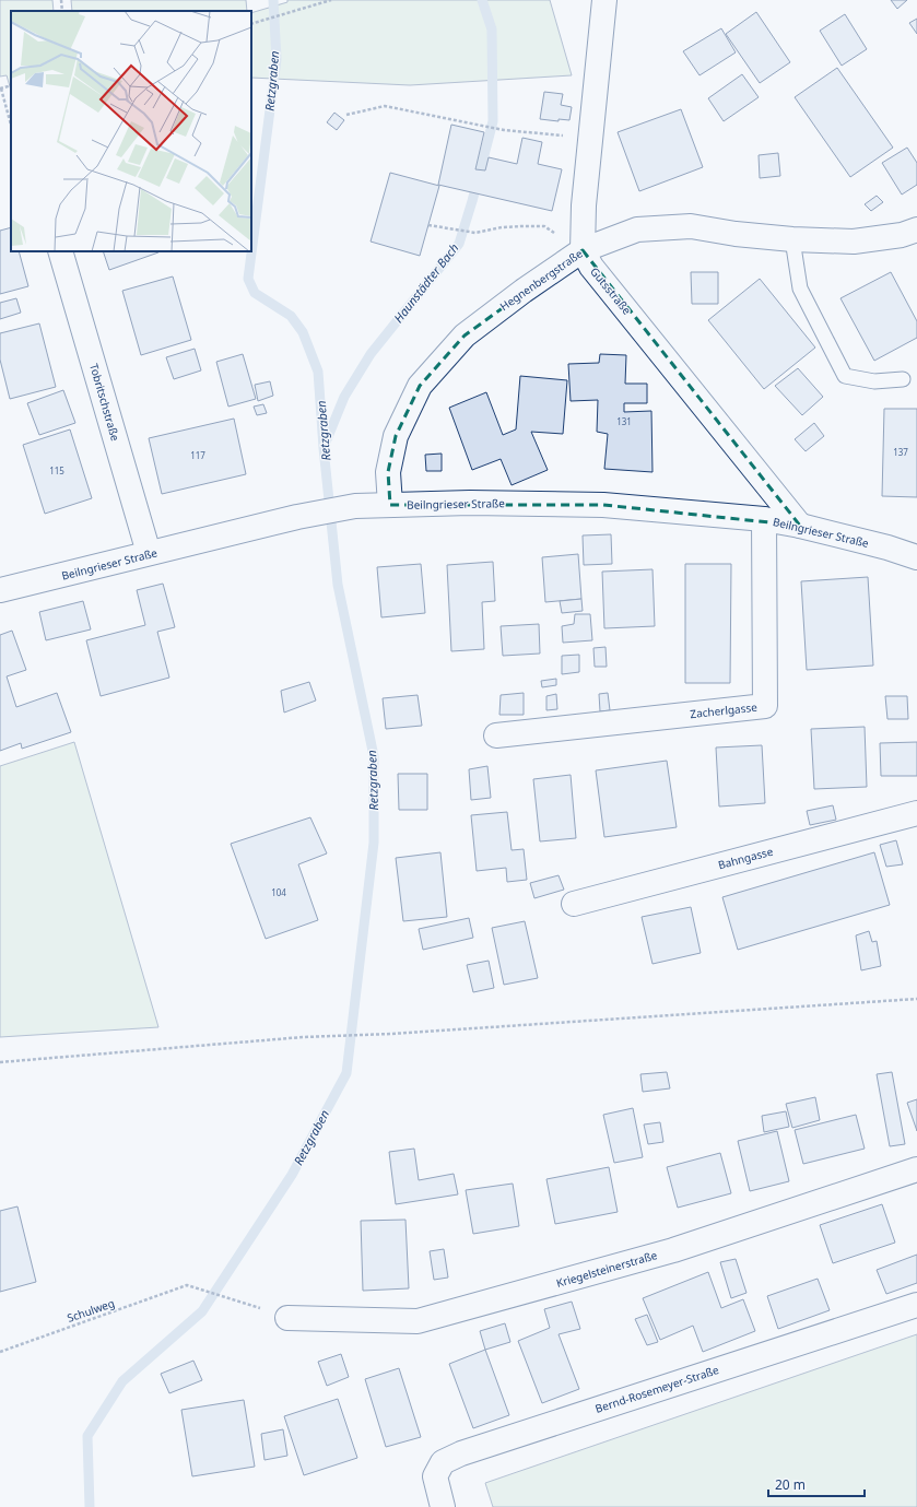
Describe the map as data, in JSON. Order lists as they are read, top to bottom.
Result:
{
  "streets": {
    "street": [
      "Hegnenbergstraße",
      "Gutsstraße",
      "Tobritschstraße",
      "Beilngrieser Straße",
      "Zacherlgasse",
      "Bahngasse",
      "Kriegelsteinerstraße",
      "Bernd-Rosemeyer-Straße"
    ],
    "path": ["Schulweg"]
  },
  "crossings": [
    ["Hegnenbergstraße", "Gutsstraße"],
    ["Hegnenbergstraße", "Beilngrieser Straße"],
    ["Gutsstraße", "Beilngrieser Straße"],
    ["Tobritschstraße", "Beilngrieser Straße"],
    ["Beilngrieser Straße", "Zacherlgasse"]
  ],
  "water": ["Retzgraben", "Haunstädter Bach"],
  "house_numbers": [
    "131",
    "137",
    "117",
    "115",
    "104"
  ],
  "scale_bar": "20 m"
}
